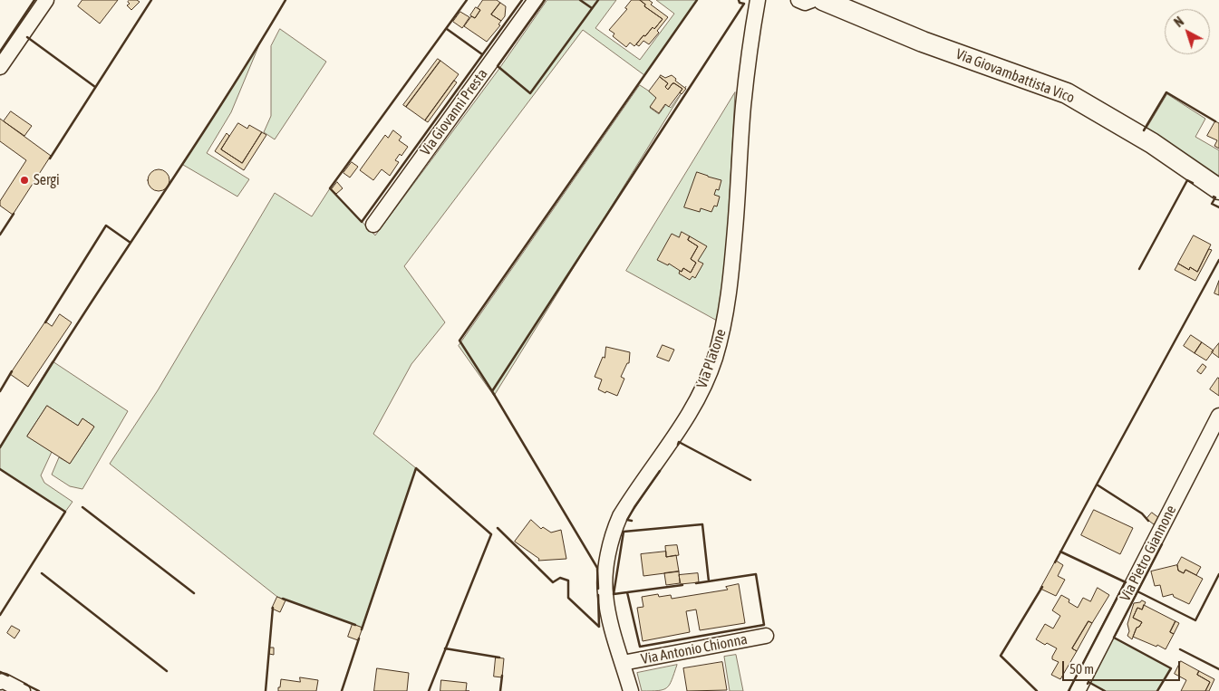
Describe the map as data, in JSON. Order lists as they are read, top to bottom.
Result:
{
  "streets": {
    "street": [
      "Via Giovambattista Vico",
      "Via Giovanni Presta",
      "Via Platone",
      "Via Pietro Giannone",
      "Via Antonio Chionna"
    ]
  },
  "crossings": [
    ["Via Platone", "Via Antonio Chionna"]
  ],
  "places": ["Sergi"],
  "scale_bar": "50 m",
  "north": "top left"
}
